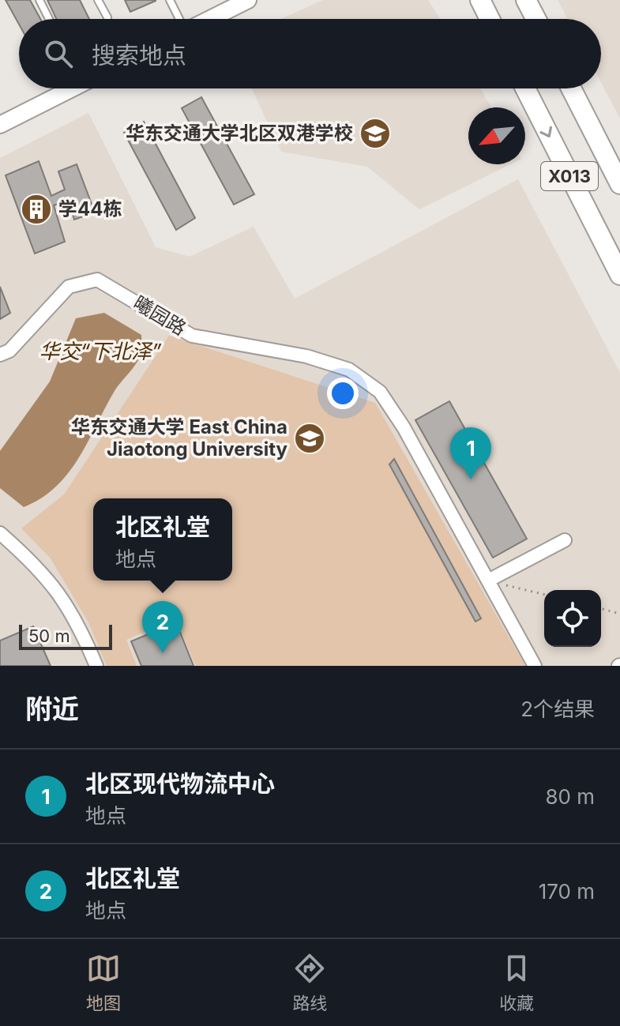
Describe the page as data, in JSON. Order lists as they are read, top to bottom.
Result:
{
  "streets": {
    "main road": ["X013"],
    "street": ["曦园路"]
  },
  "water": ["华交“下北泽”"],
  "places": {
    "school or university": ["华东交通大学北区双港学校", "华东交通大学 East China Jiaotong University"],
    "building": ["学44栋"]
  },
  "scale_bar": "50 m",
  "north": "bottom left",
  "page": {
    "search": "搜索地点",
    "pins": ["1", "2"],
    "popup": ["北区礼堂", "地点"],
    "scale": "50 m",
    "heading": ["附近", "2个结果"],
    "list": [
      {
        "mark": "1",
        "name": "北区现代物流中心",
        "note": "地点",
        "value": "80 m"
      },
      {
        "mark": "2",
        "name": "北区礼堂",
        "note": "地点",
        "value": "170 m"
      }
    ],
    "nav": ["地图", "路线", "收藏"]
  }
}
